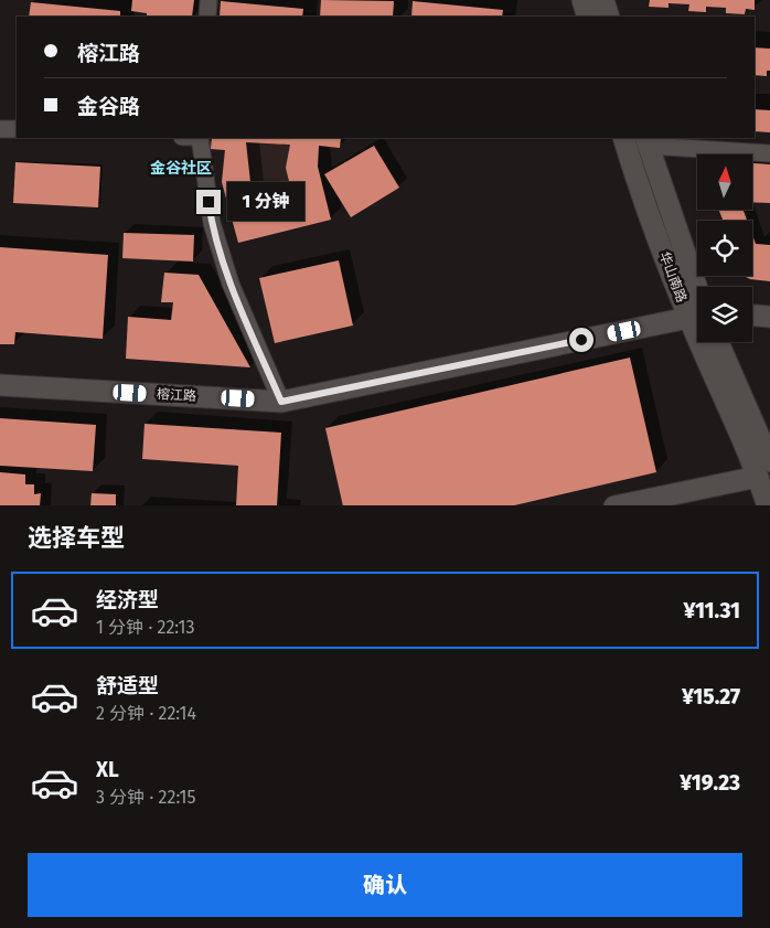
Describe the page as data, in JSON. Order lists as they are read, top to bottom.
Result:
{
  "streets": {
    "street": ["华山南路", "榕江路"]
  },
  "districts": ["金谷社区"],
  "north": "top",
  "page": {
    "banner": ["榕江路", "金谷路"],
    "bubble": "1 分钟",
    "heading": "选择车型",
    "list": [
      {
        "name": "经济型",
        "note": "1 分钟 · 22:13",
        "value": "¥11.31"
      },
      {
        "name": "舒适型",
        "note": "2 分钟 · 22:14",
        "value": "¥15.27"
      },
      {
        "name": "XL",
        "note": "3 分钟 · 22:15",
        "value": "¥19.23"
      }
    ],
    "buttons": "确认"
  }
}
